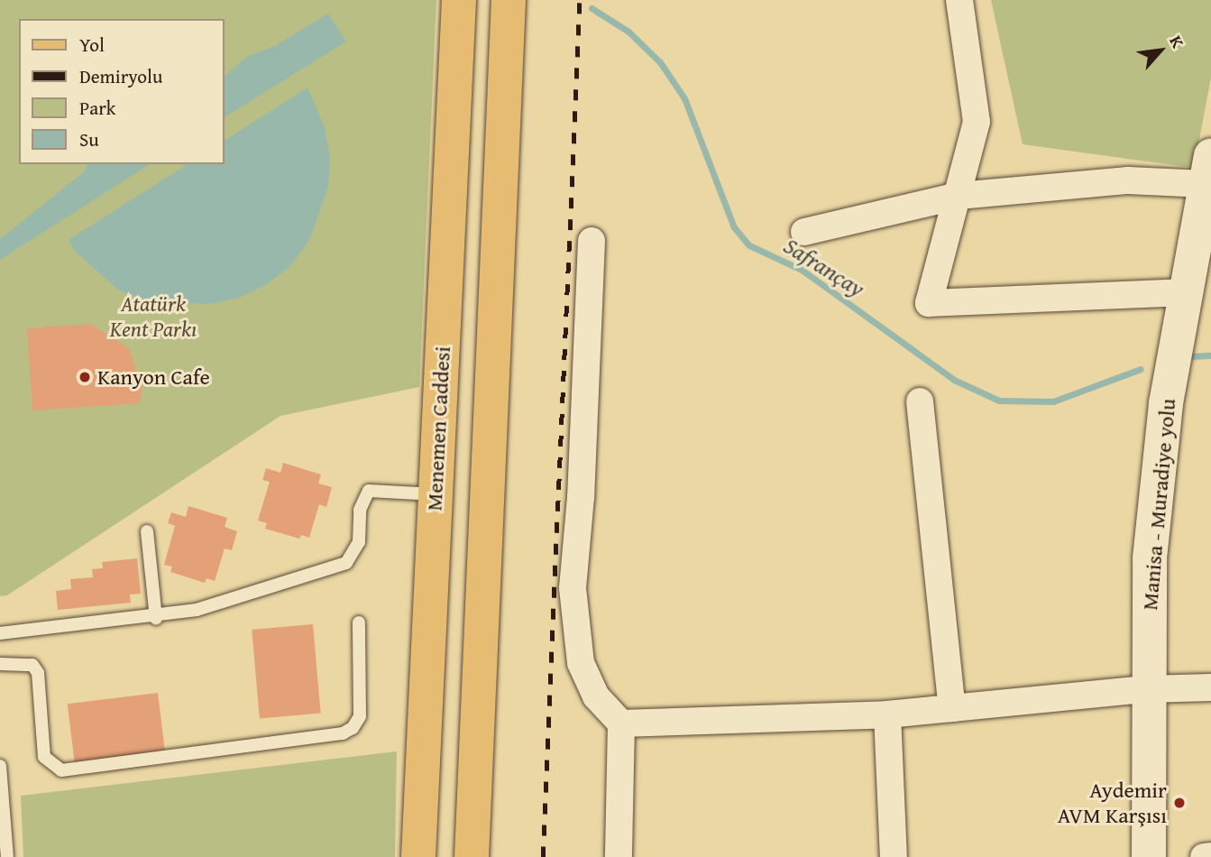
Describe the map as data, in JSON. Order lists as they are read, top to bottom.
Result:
{
  "streets": {
    "main road": ["Menemen Caddesi", "Manisa - Muradiye yolu"]
  },
  "water": ["Safrançay"],
  "parks": ["Atatürk Kent Parkı"],
  "places": ["Kanyon Cafe", "Aydemir AVM Karşısı"],
  "legend": [
    "Yol",
    "Demiryolu",
    "Park",
    "Su"
  ],
  "north": "top right"
}
